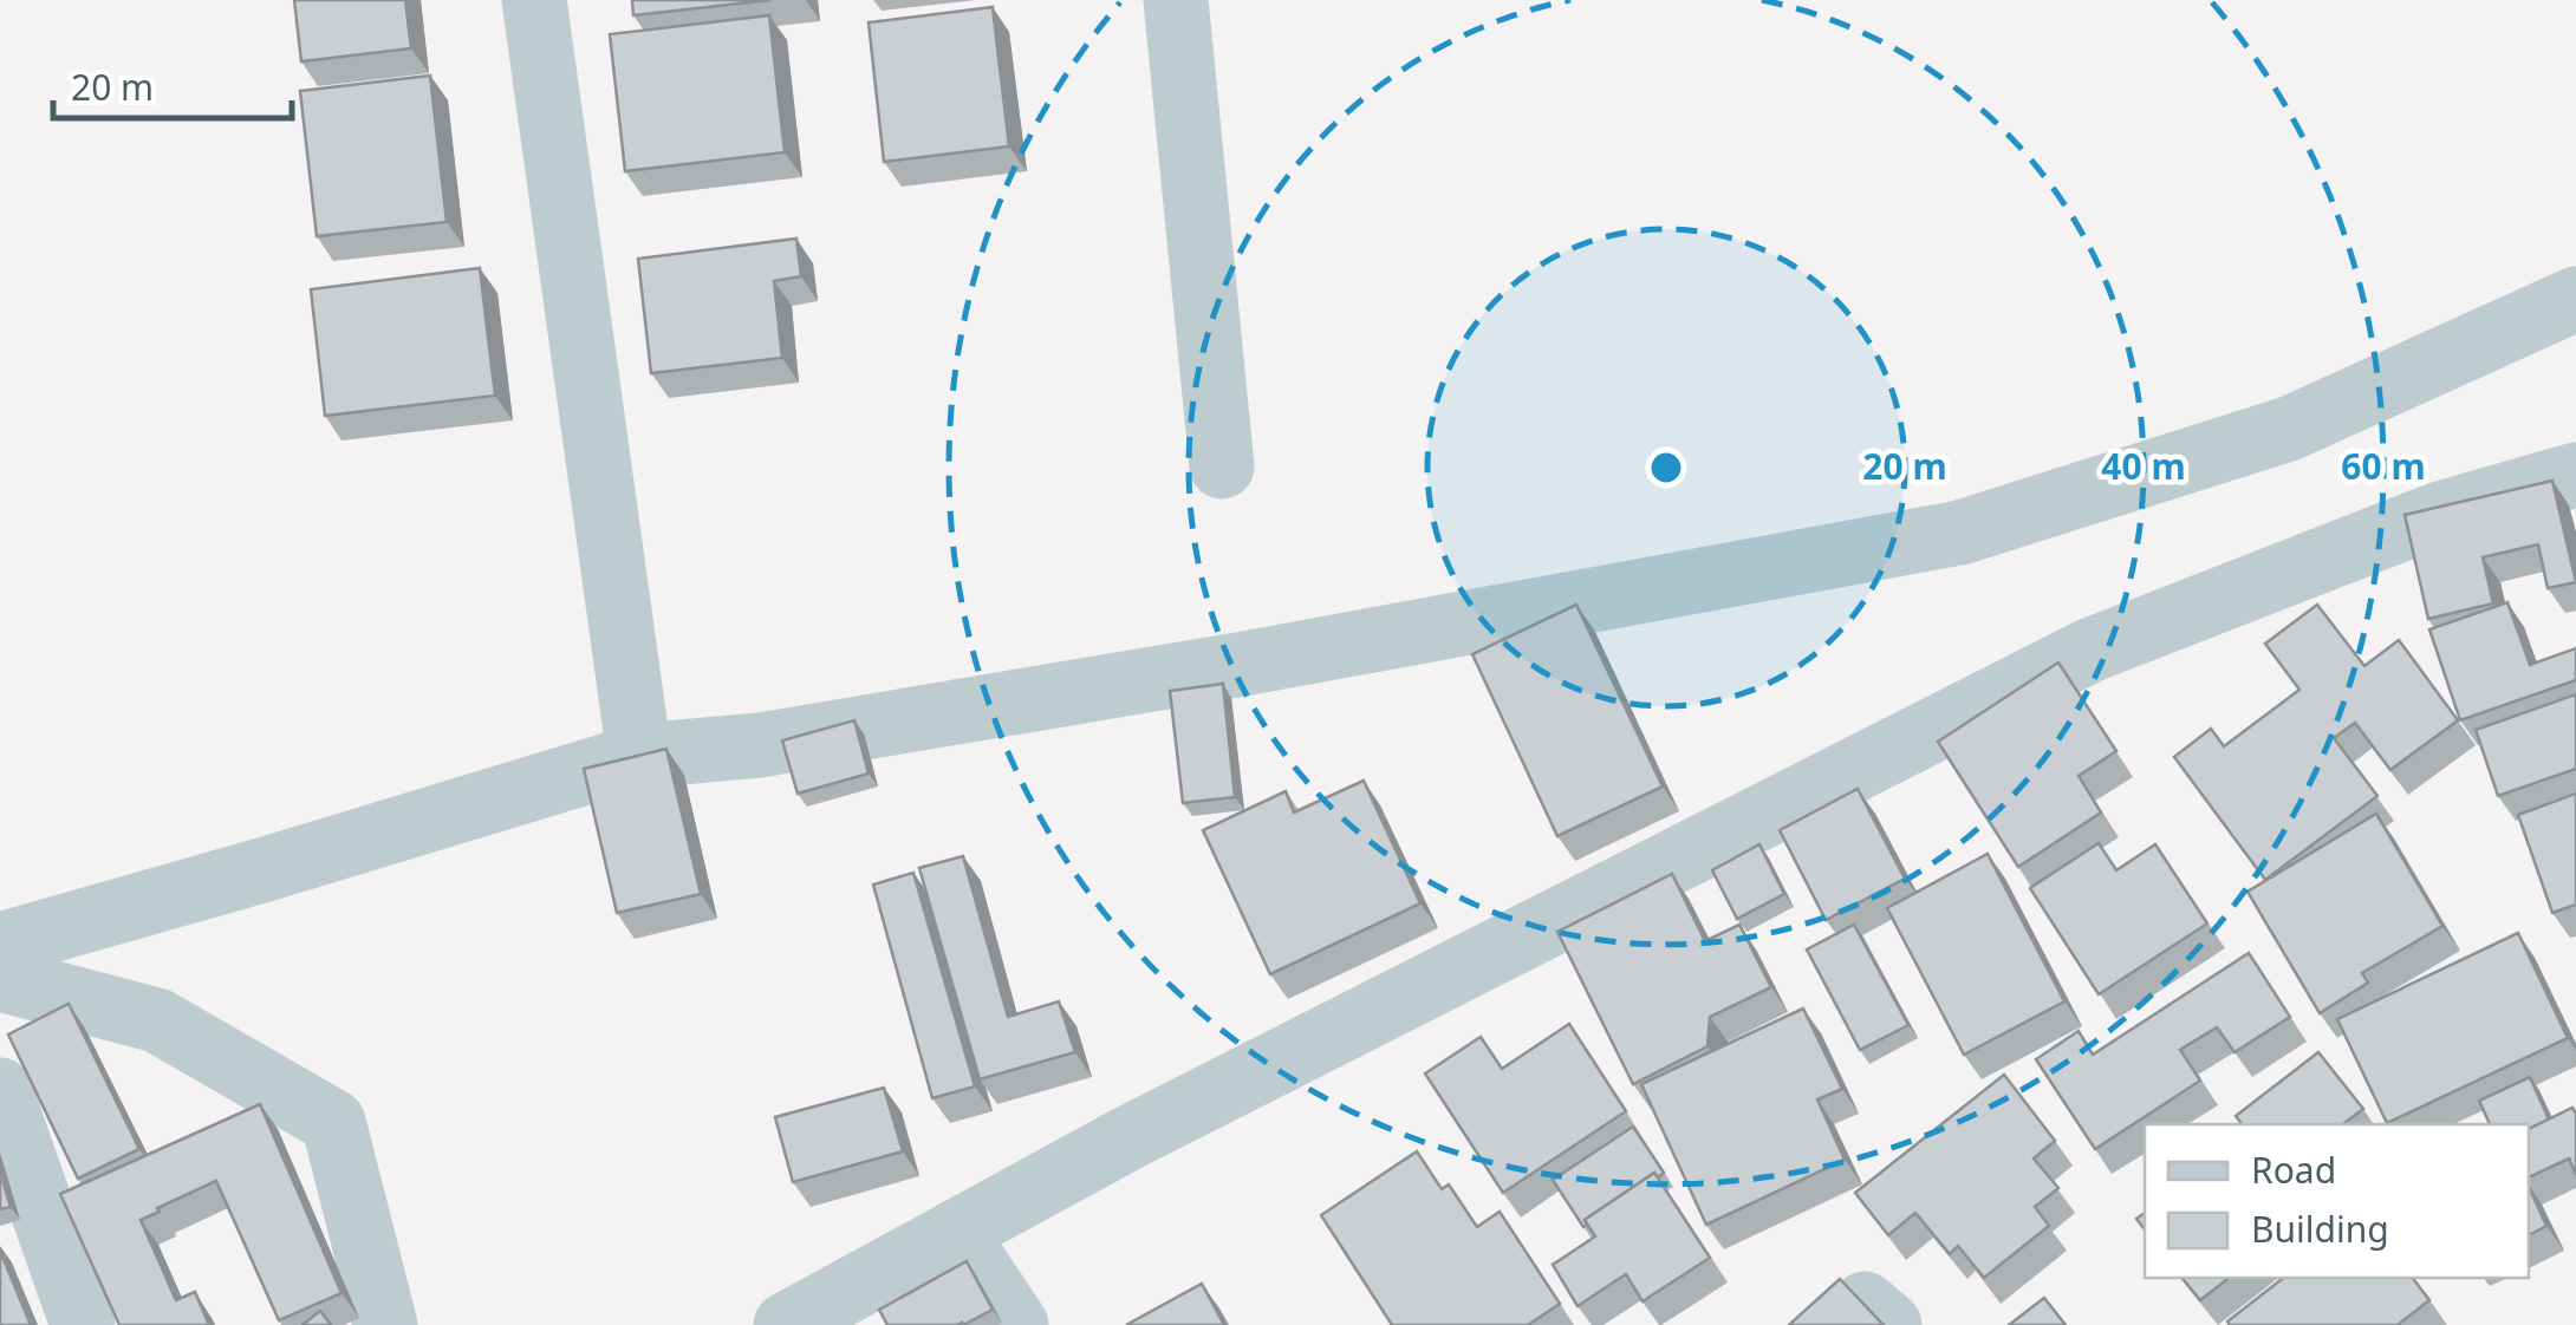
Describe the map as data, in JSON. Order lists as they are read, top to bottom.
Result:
{
  "legend": ["Road", "Building"],
  "scale_bar": "20 m",
  "rings": ["20 m", "40 m", "60 m"]
}
